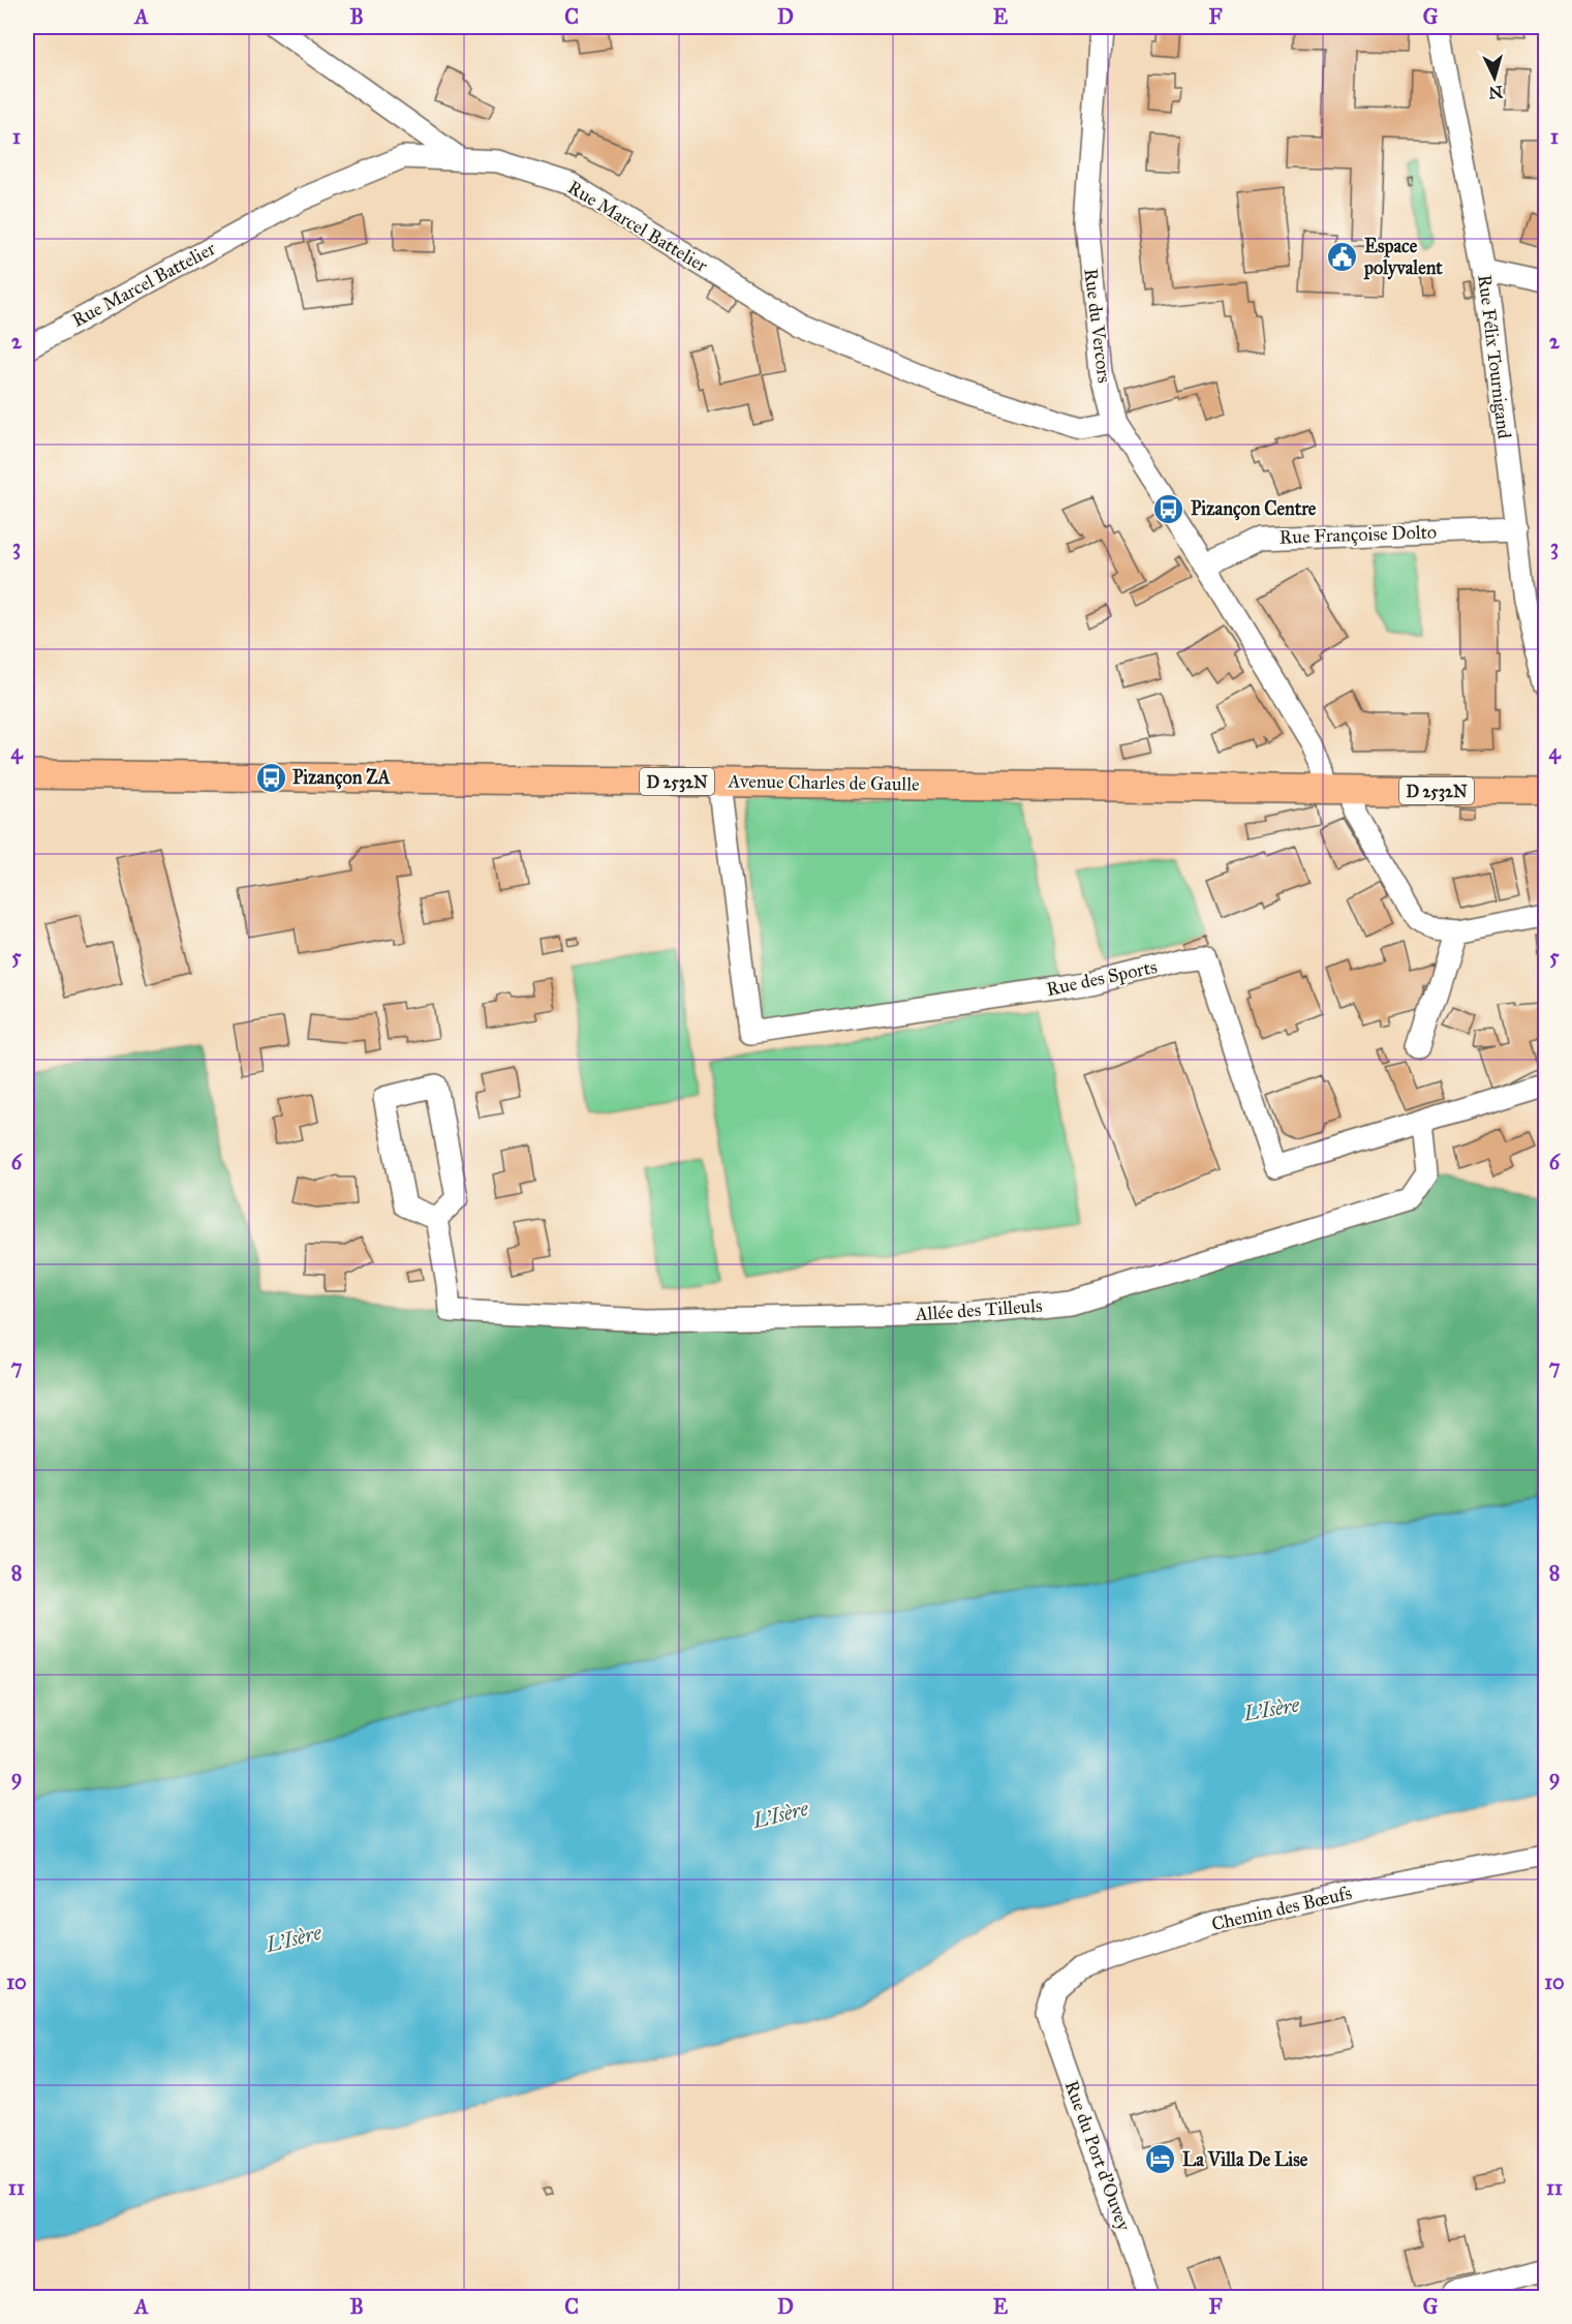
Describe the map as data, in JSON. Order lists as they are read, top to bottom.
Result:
{
  "streets": {
    "main road": ["D 2532N", "Avenue Charles de Gaulle"],
    "street": [
      "Rue Marcel Battelier",
      "Rue du Vercors",
      "Rue Félix Tournigand",
      "Rue Françoise Dolto",
      "Rue des Sports",
      "Allée des Tilleuls",
      "Chemin des Bœufs",
      "Rue du Port d'Ouvey"
    ]
  },
  "crossings": [
    ["Rue Marcel Battelier", "Rue du Vercors"],
    ["Rue du Vercors", "Rue Françoise Dolto"],
    ["Rue du Vercors", "Avenue Charles de Gaulle"],
    ["Rue Félix Tournigand", "Rue Françoise Dolto"],
    ["Avenue Charles de Gaulle", "Rue des Sports"],
    ["Rue des Sports", "Allée des Tilleuls"],
    ["Chemin des Bœufs", "Rue du Port d'Ouvey"]
  ],
  "water": ["L'Isère"],
  "places": {
    "public building": ["Espace polyvalent"],
    "bus stop": ["Pizançon Centre", "Pizançon ZA"],
    "hotel": ["La Villa De Lise"]
  },
  "north": "bottom",
  "grid": {
    "columns": [
      "A",
      "B",
      "C",
      "D",
      "E",
      "F",
      "G"
    ],
    "rows": [
      "1",
      "2",
      "3",
      "4",
      "5",
      "6",
      "7",
      "8",
      "9",
      "10",
      "11"
    ]
  }
}
